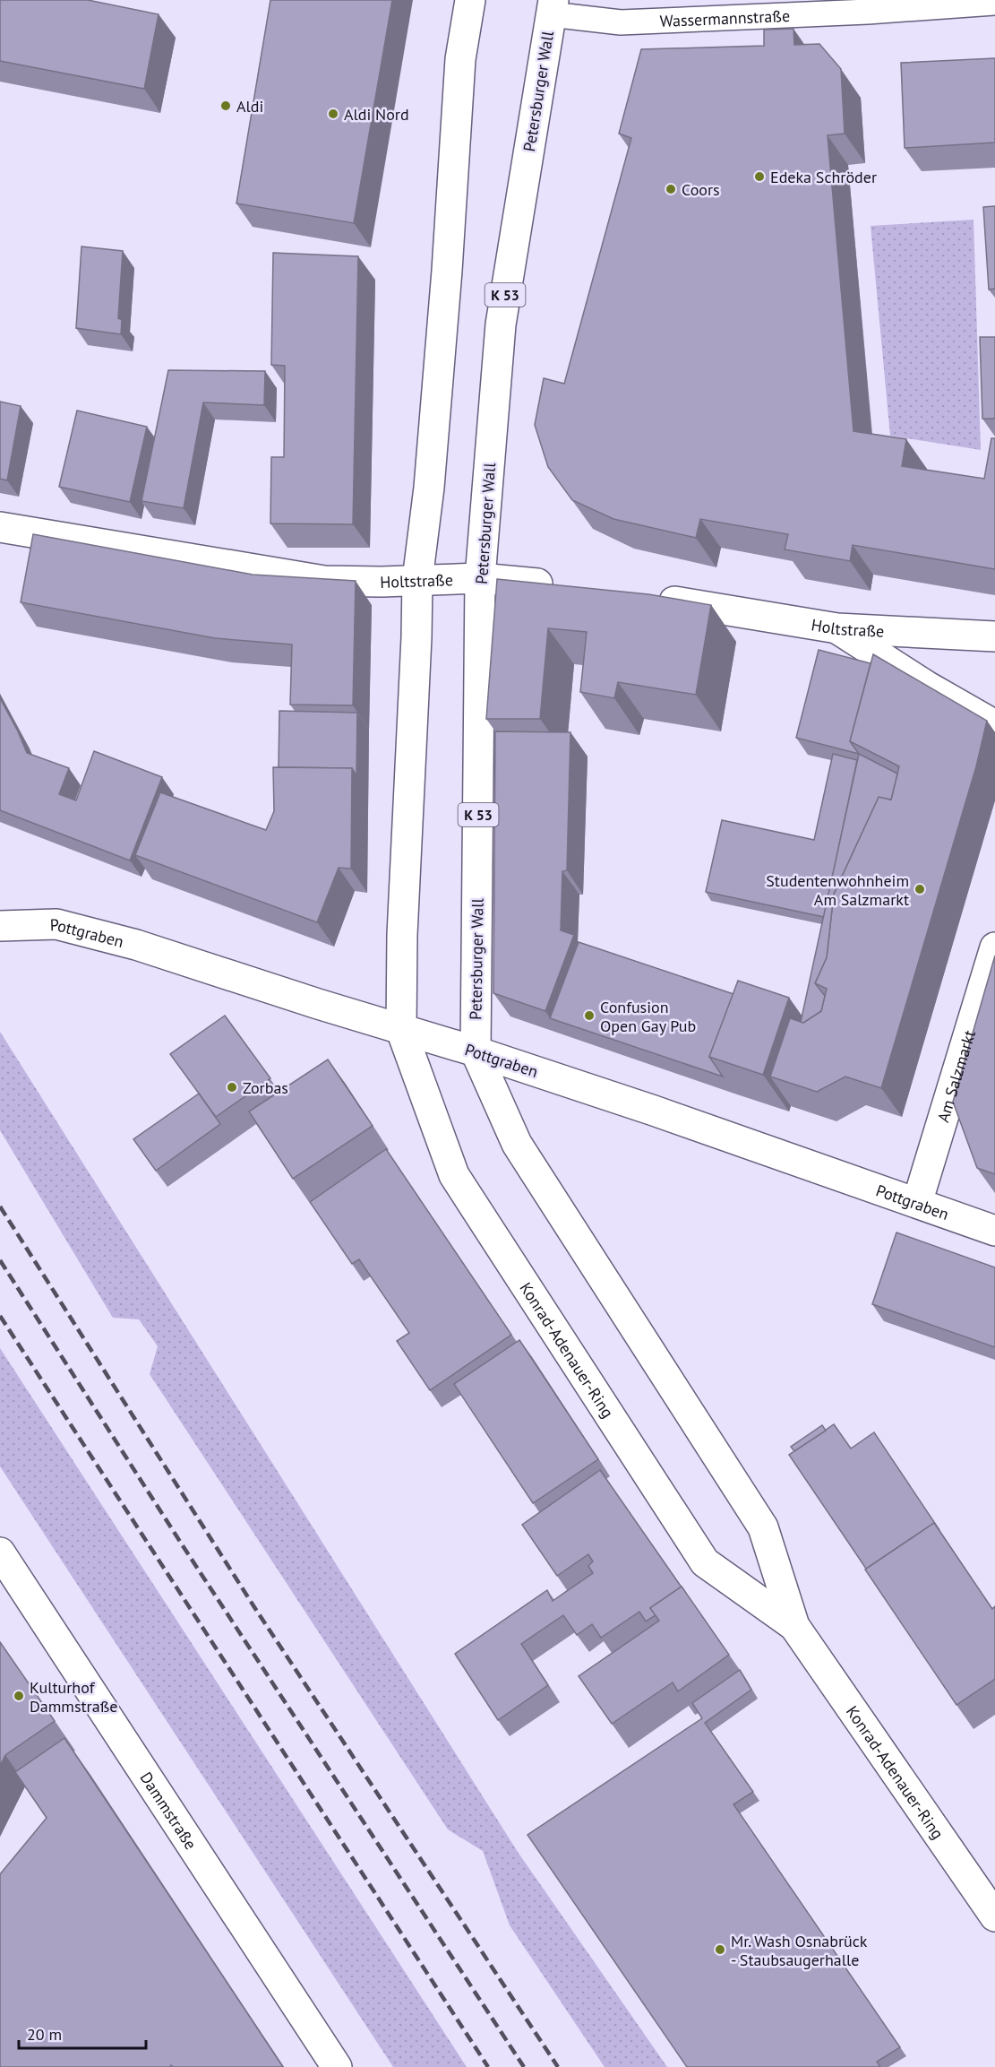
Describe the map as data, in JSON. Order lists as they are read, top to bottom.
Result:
{
  "streets": {
    "main road": [
      "Petersburger Wall",
      "K 53",
      "Holtstraße",
      "Pottgraben",
      "Am Salzmarkt",
      "Konrad-Adenauer-Ring",
      "Dammstraße"
    ],
    "street": ["Wassermannstraße"]
  },
  "crossings": [
    ["Wassermannstraße", "Petersburger Wall"],
    ["Petersburger Wall", "Holtstraße"],
    ["Petersburger Wall", "Pottgraben"],
    ["Petersburger Wall", "Konrad-Adenauer-Ring"],
    ["Pottgraben", "Am Salzmarkt"],
    ["Pottgraben", "Konrad-Adenauer-Ring"]
  ],
  "places": [
    "Aldi",
    "Aldi Nord",
    "Edeka Schröder",
    "Coors",
    "Studentenwohnheim Am Salzmarkt",
    "Confusion Open Gay Pub",
    "Zorbas",
    "Kulturhof Dammstraße",
    "Mr. Wash Osnabrück - Staubsaugerhalle"
  ],
  "scale_bar": "20 m"
}
